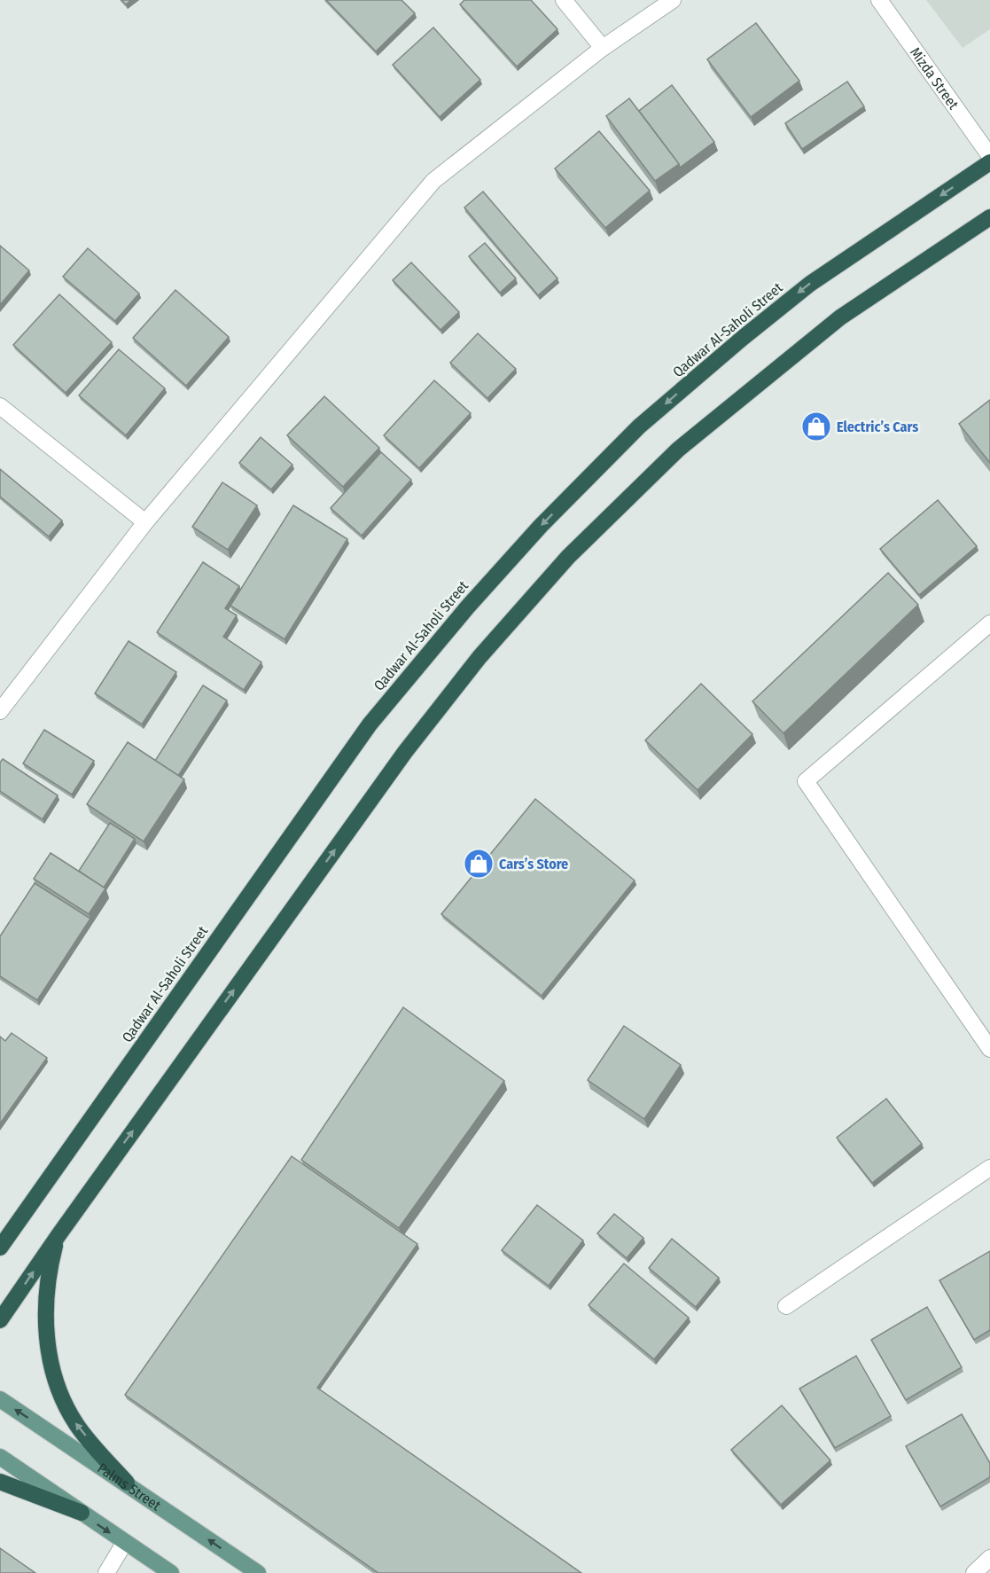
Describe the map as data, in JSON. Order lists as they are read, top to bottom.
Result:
{
  "streets": {
    "highway": ["Qadwar Al-Saholi Street"],
    "main road": ["Palms Street"],
    "street": ["Mizda Street"]
  },
  "places": {
    "shop": ["Electric’s Cars", "Cars’s Store"]
  }
}
